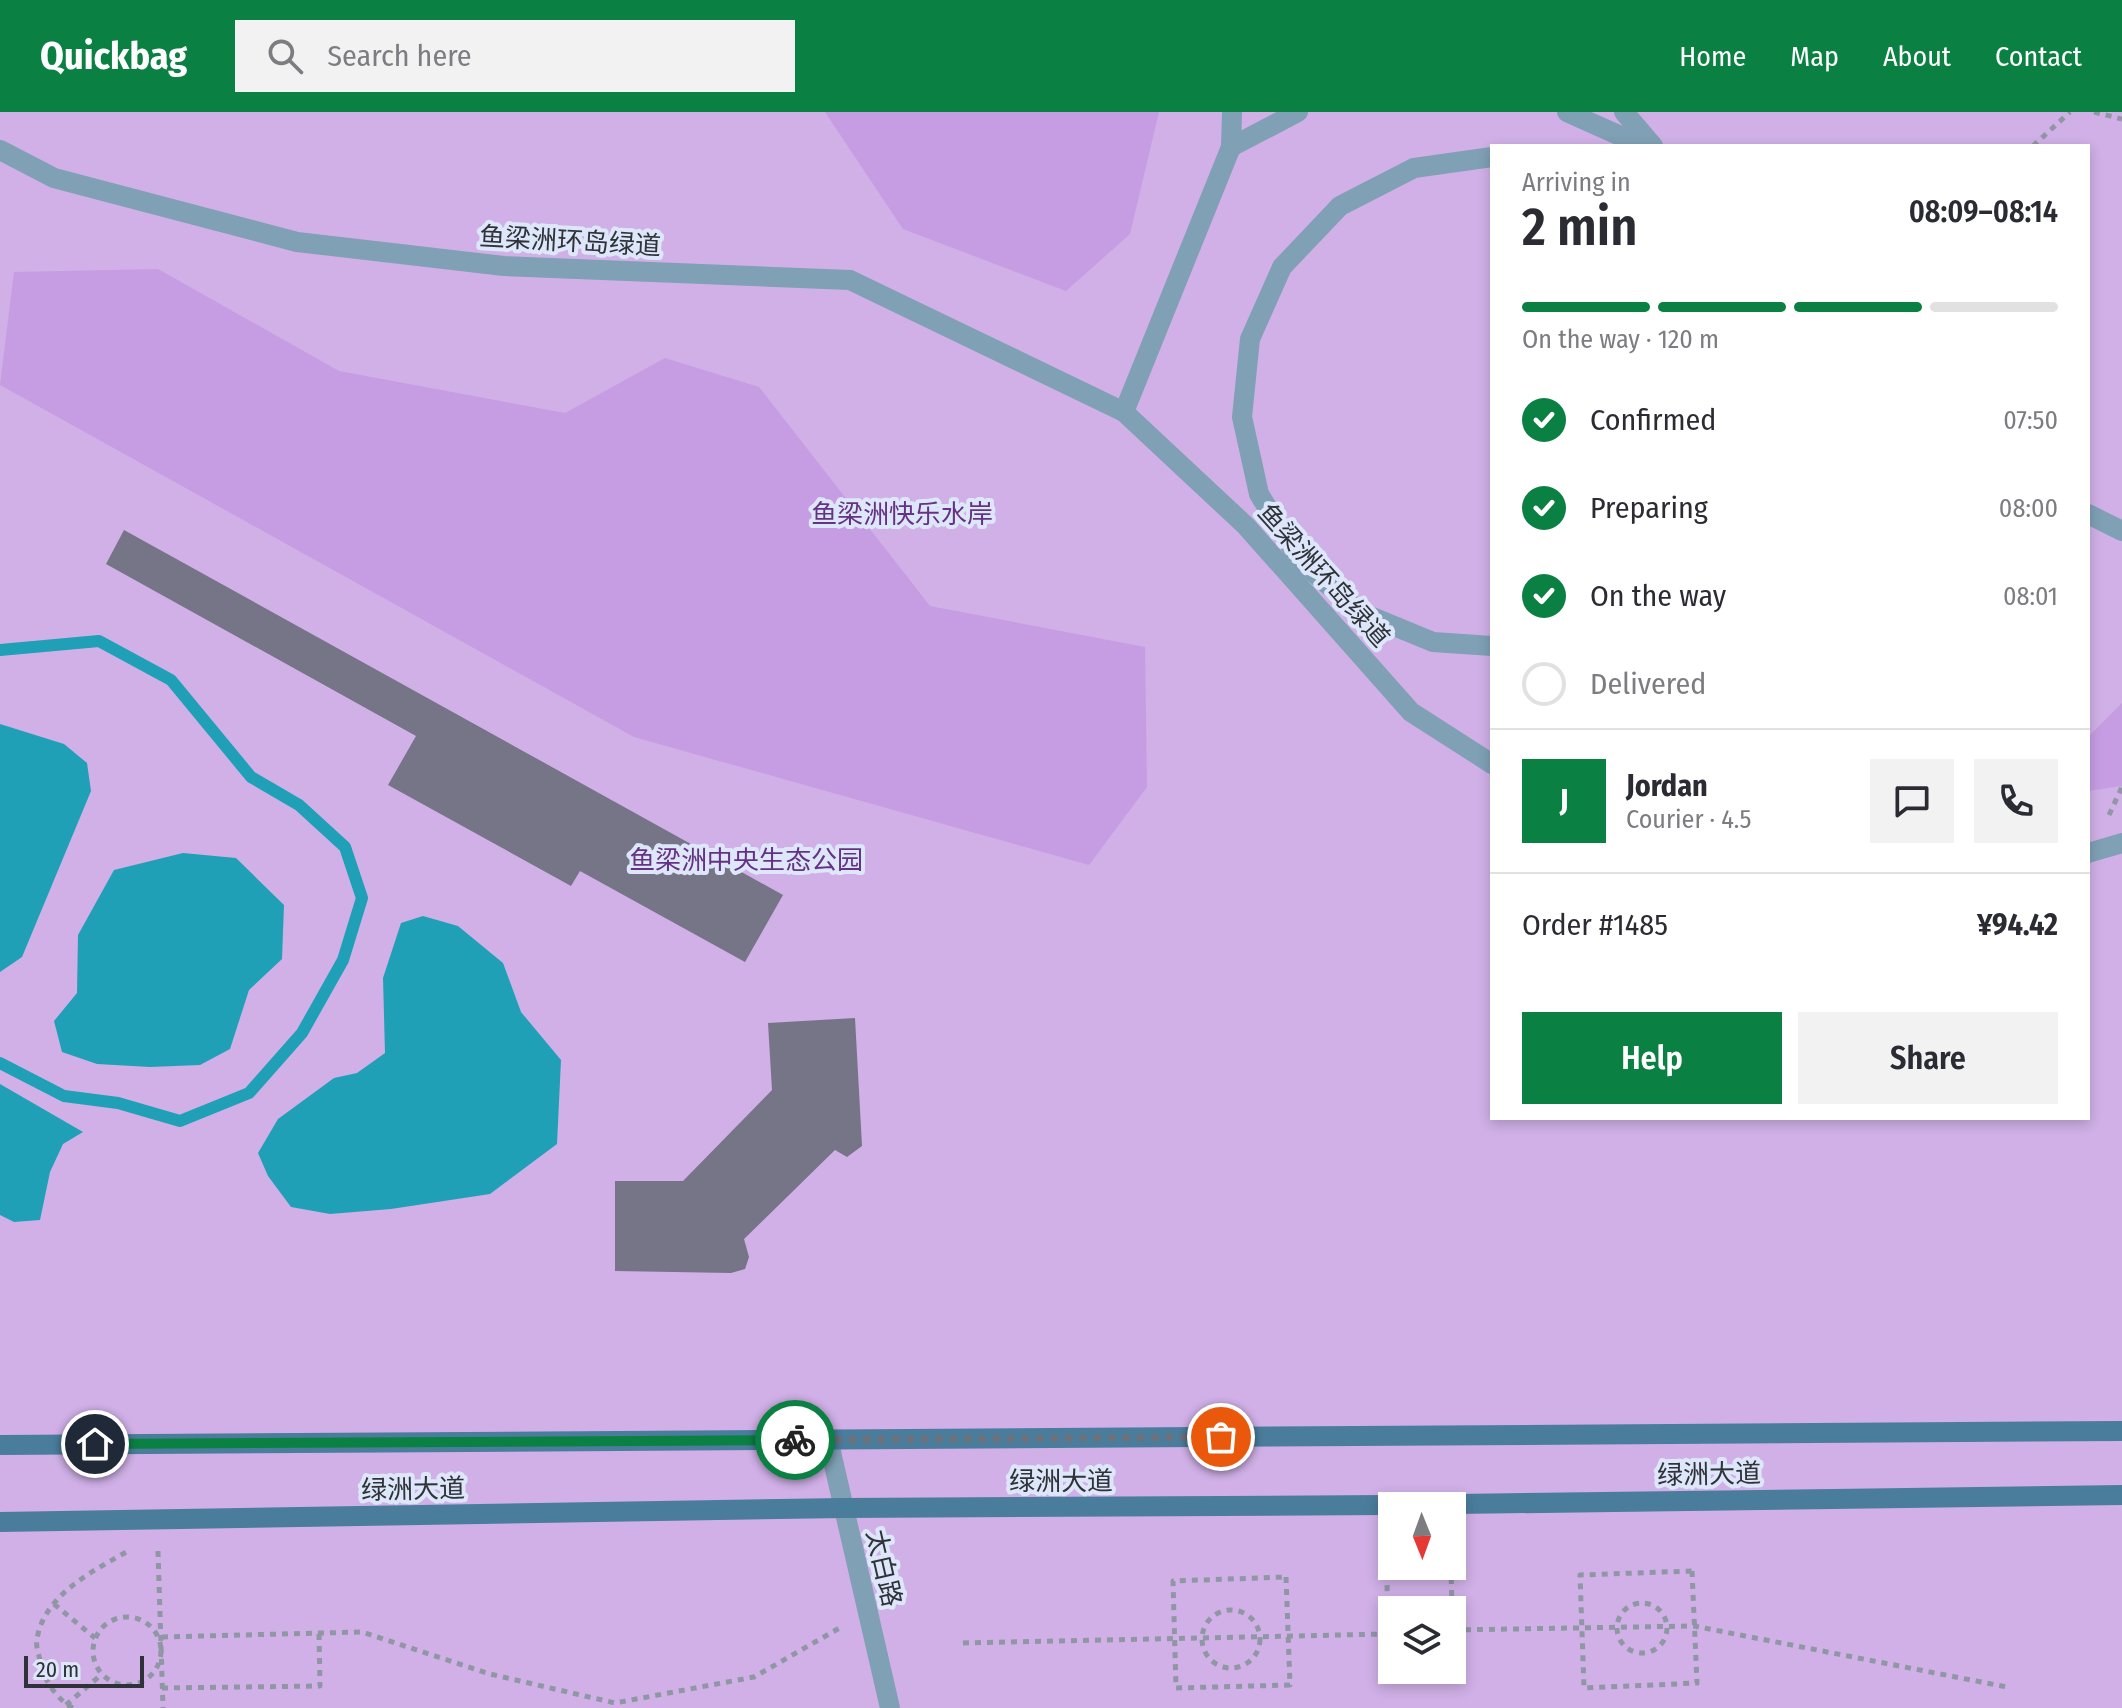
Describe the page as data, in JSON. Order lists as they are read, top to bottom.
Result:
{
  "streets": {
    "main road": ["绿洲大道"],
    "street": ["鱼梁洲环岛绿道", "太白路"]
  },
  "crossings": [
    ["绿洲大道", "太白路"]
  ],
  "parks": ["鱼梁洲快乐水岸", "鱼梁洲中央生态公园"],
  "scale_bar": "20 m",
  "north": "bottom",
  "page": {
    "header": "Quickbag",
    "search": "Search here",
    "nav": [
      "Home",
      "Map",
      "About",
      "Contact"
    ],
    "heading": ["2 min", "Arriving in", "08:09–08:14"],
    "panel": [
      "Jordan",
      "Courier · 4.5",
      "Order #1485",
      "¥94.42"
    ],
    "bar": "On the way · 120 m",
    "list": [
      ["Confirmed", "07:50"],
      ["Preparing", "08:00"],
      ["On the way", "08:01"],
      "Delivered"
    ],
    "round": "J",
    "buttons": ["Help", "Share"],
    "scale": "20 m"
  }
}
